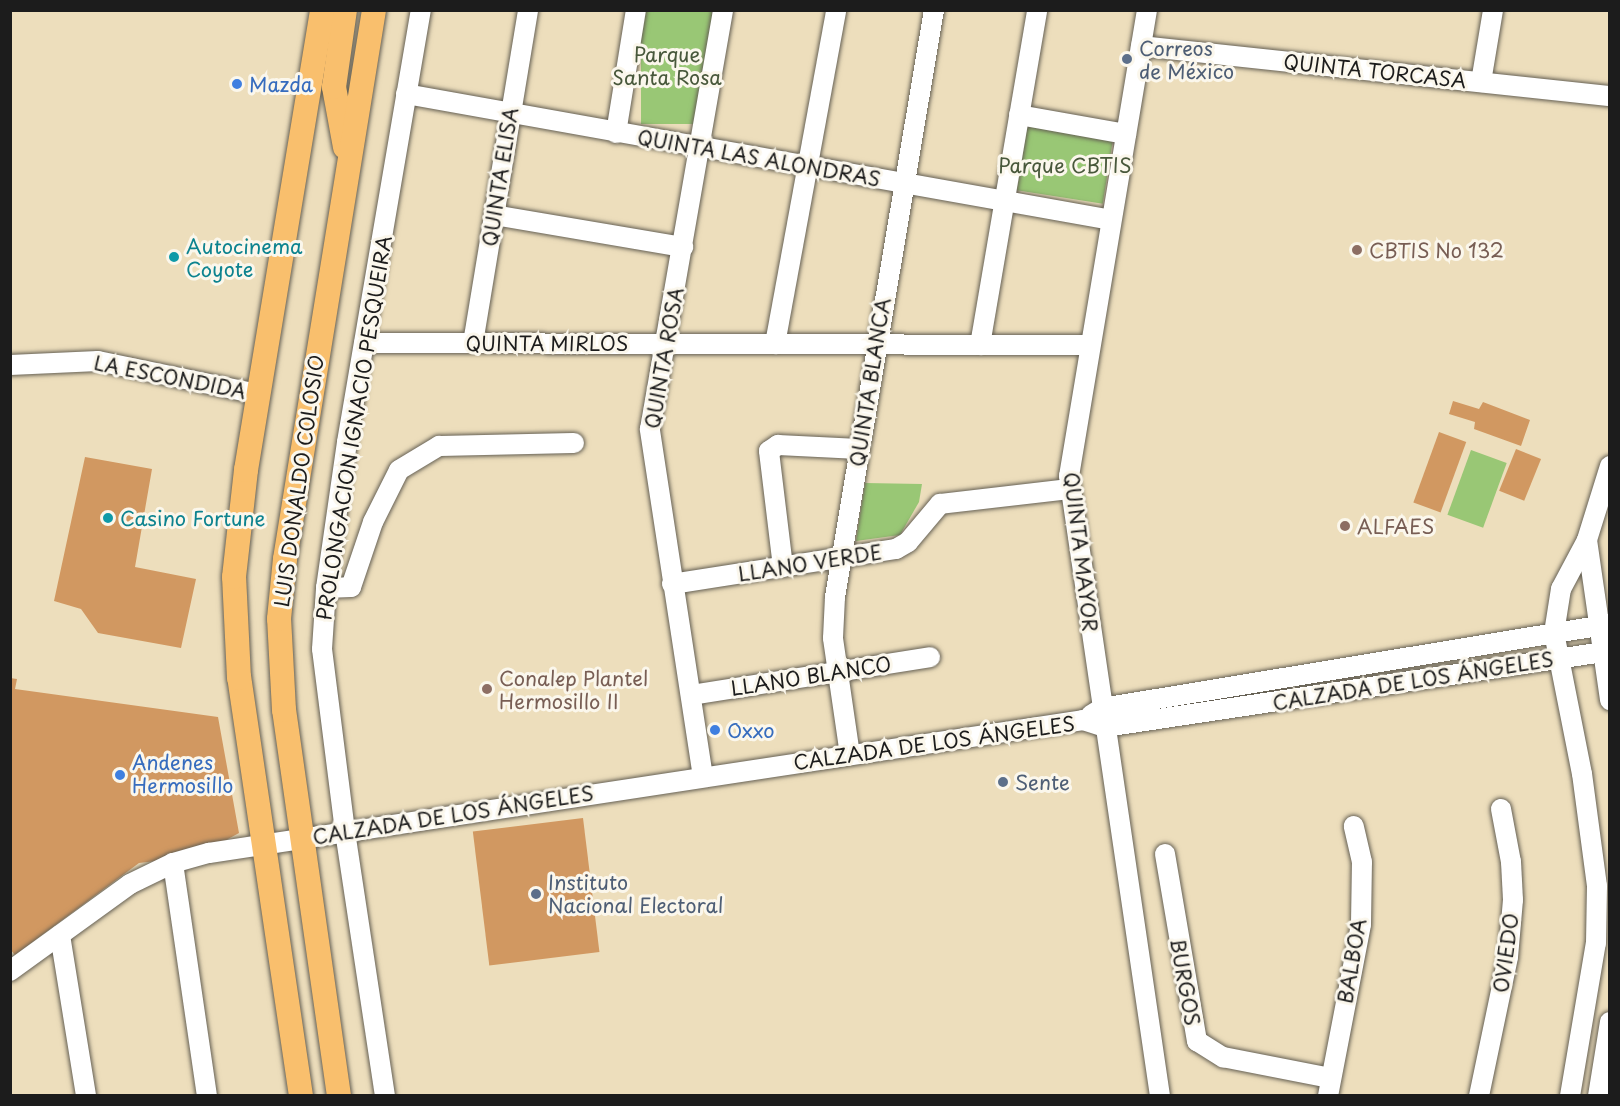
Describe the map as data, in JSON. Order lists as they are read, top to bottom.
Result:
{
  "streets": {
    "main road": ["LUIS DONALDO COLOSIO"],
    "street": [
      "QUINTA TORCASA",
      "QUINTA LAS ALONDRAS",
      "QUINTA ELISA",
      "QUINTA MIRLOS",
      "QUINTA ROSA",
      "LA ESCONDIDA",
      "QUINTA BLANCA",
      "PROLONGACION IGNACIO PESQUEIRA",
      "QUINTA MAYOR",
      "LLANO VERDE",
      "LLANO BLANCO",
      "CALZADA DE LOS ÁNGELES",
      "OVIEDO",
      "BALBOA",
      "BURGOS"
    ]
  },
  "crossings": [
    ["QUINTA TORCASA", "QUINTA MAYOR"],
    ["QUINTA LAS ALONDRAS", "QUINTA ELISA"],
    ["QUINTA LAS ALONDRAS", "QUINTA ROSA"],
    ["QUINTA LAS ALONDRAS", "QUINTA BLANCA"],
    ["QUINTA LAS ALONDRAS", "PROLONGACION IGNACIO PESQUEIRA"],
    ["QUINTA LAS ALONDRAS", "QUINTA MAYOR"],
    ["QUINTA ELISA", "QUINTA MIRLOS"],
    ["QUINTA MIRLOS", "QUINTA ROSA"],
    ["QUINTA MIRLOS", "QUINTA BLANCA"],
    ["QUINTA MIRLOS", "PROLONGACION IGNACIO PESQUEIRA"],
    ["QUINTA MIRLOS", "QUINTA MAYOR"],
    ["QUINTA ROSA", "LLANO VERDE"],
    ["QUINTA ROSA", "LLANO BLANCO"],
    ["QUINTA ROSA", "CALZADA DE LOS ÁNGELES"],
    ["QUINTA BLANCA", "LLANO VERDE"],
    ["QUINTA BLANCA", "LLANO BLANCO"],
    ["QUINTA BLANCA", "CALZADA DE LOS ÁNGELES"],
    ["PROLONGACION IGNACIO PESQUEIRA", "CALZADA DE LOS ÁNGELES"],
    ["LUIS DONALDO COLOSIO", "CALZADA DE LOS ÁNGELES"],
    ["QUINTA MAYOR", "LLANO VERDE"],
    ["QUINTA MAYOR", "CALZADA DE LOS ÁNGELES"],
    ["BALBOA", "BURGOS"]
  ],
  "parks": ["Parque Santa Rosa", "Parque CBTIS"],
  "places": [
    "Correos de México",
    "Mazda",
    "CBTIS No 132",
    "Autocinema Coyote",
    "Casino Fortune",
    "ALFAES",
    "Conalep Plantel Hermosillo II",
    "Oxxo",
    "Andenes Hermosillo",
    "Sente",
    "Instituto Nacional Electoral"
  ]
}
